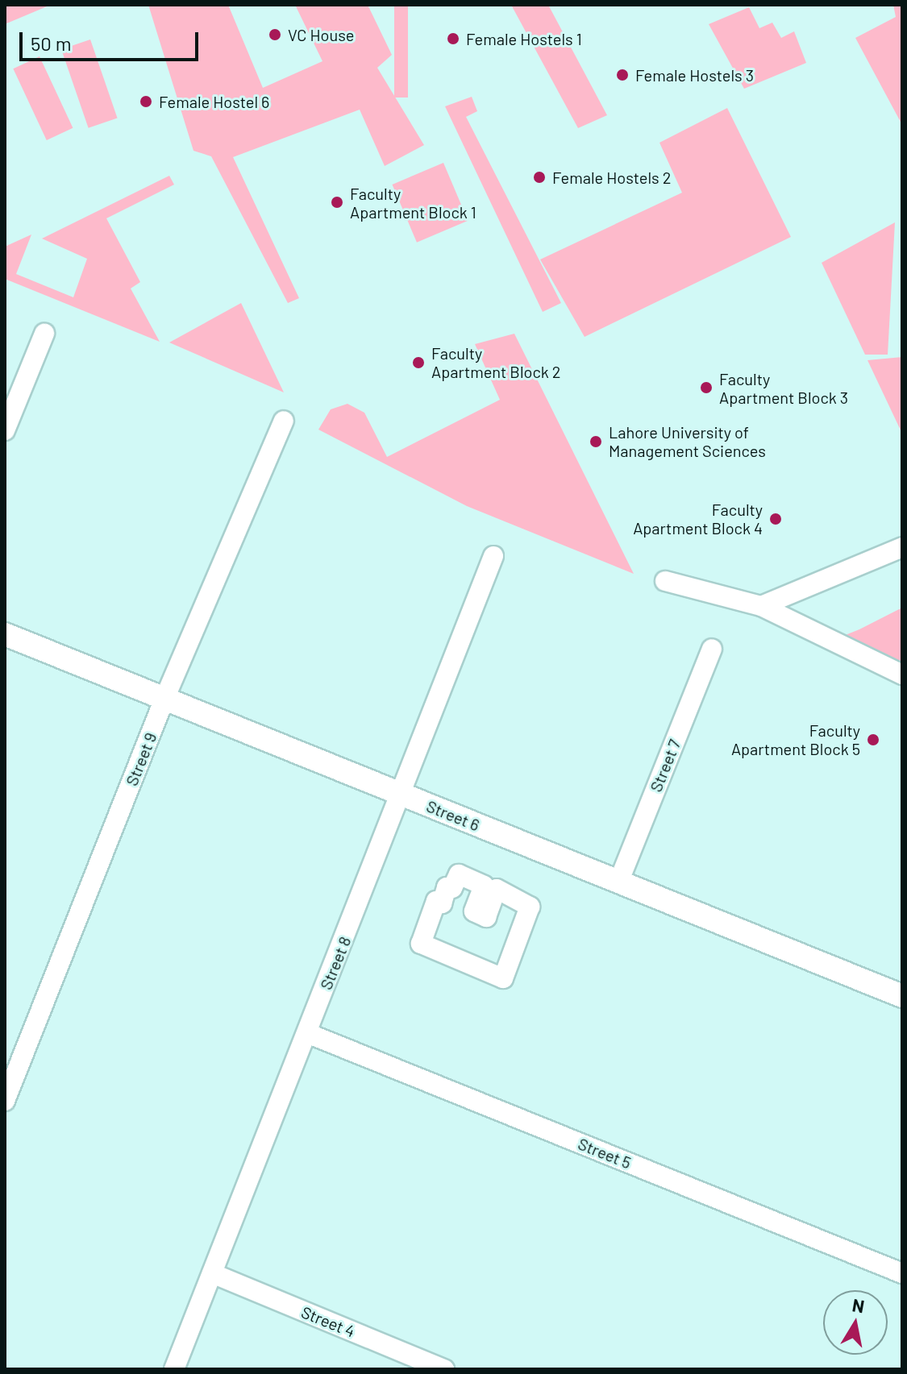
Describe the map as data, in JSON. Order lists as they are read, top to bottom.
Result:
{
  "streets": {
    "street": [
      "Street 9",
      "Street 7",
      "Street 6",
      "Street 8",
      "Street 5",
      "Street 4"
    ]
  },
  "crossings": [
    ["Street 9", "Street 6"],
    ["Street 7", "Street 6"],
    ["Street 6", "Street 8"],
    ["Street 8", "Street 5"],
    ["Street 8", "Street 4"]
  ],
  "places": [
    "VC House",
    "Female Hostels 1",
    "Female Hostels 3",
    "Female Hostel 6",
    "Female Hostels 2",
    "Faculty Apartment Block 1",
    "Faculty Apartment Block 2",
    "Faculty Apartment Block 3",
    "Lahore University of Management Sciences",
    "Faculty Apartment Block 4",
    "Faculty Apartment Block 5"
  ],
  "scale_bar": "50 m",
  "north": "top"
}
